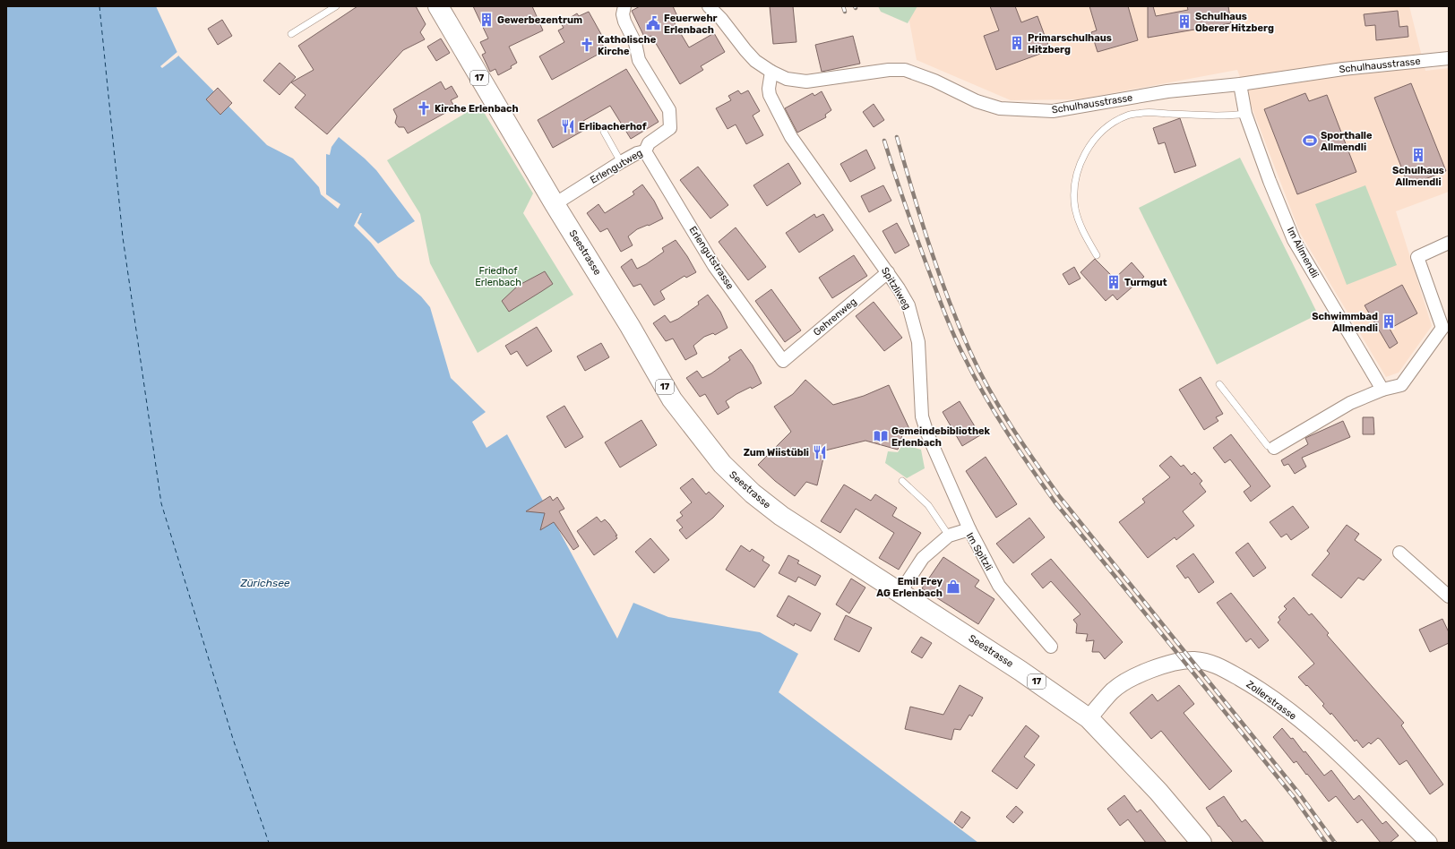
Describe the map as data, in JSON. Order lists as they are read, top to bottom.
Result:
{
  "streets": {
    "main road": ["17", "Seestrasse"],
    "street": [
      "Schulhausstrasse",
      "Erlengutweg",
      "Im Allmendli",
      "Erlengutstrasse",
      "Spitzliweg",
      "Gehrenweg",
      "Im Spitzli",
      "Zollerstrasse"
    ]
  },
  "crossings": [
    ["Schulhausstrasse", "Im Allmendli"],
    ["Schulhausstrasse", "Spitzliweg"],
    ["Erlengutweg", "Seestrasse"],
    ["Erlengutweg", "Erlengutstrasse"],
    ["Seestrasse", "Im Spitzli"],
    ["Seestrasse", "Zollerstrasse"],
    ["Erlengutstrasse", "Gehrenweg"],
    ["Spitzliweg", "Gehrenweg"],
    ["Spitzliweg", "Im Spitzli"]
  ],
  "water": ["Zürichsee"],
  "parks": ["Friedhof Erlenbach"],
  "places": {
    "building": [
      "Gewerbezentrum",
      "Schulhaus Oberer Hitzberg",
      "Primarschulhaus Hitzberg",
      "Schulhaus Allmendli",
      "Turmgut",
      "Schwimmbad Allmendli"
    ],
    "public building": ["Feuerwehr Erlenbach"],
    "church": ["Katholische Kirche", "Kirche Erlenbach"],
    "restaurant": ["Erlibacherhof", "Zum Wiistübli"],
    "sports": ["Sporthalle Allmendli"],
    "library": ["Gemeindebibliothek Erlenbach"],
    "shop": ["Emil Frey AG Erlenbach"]
  }
}
